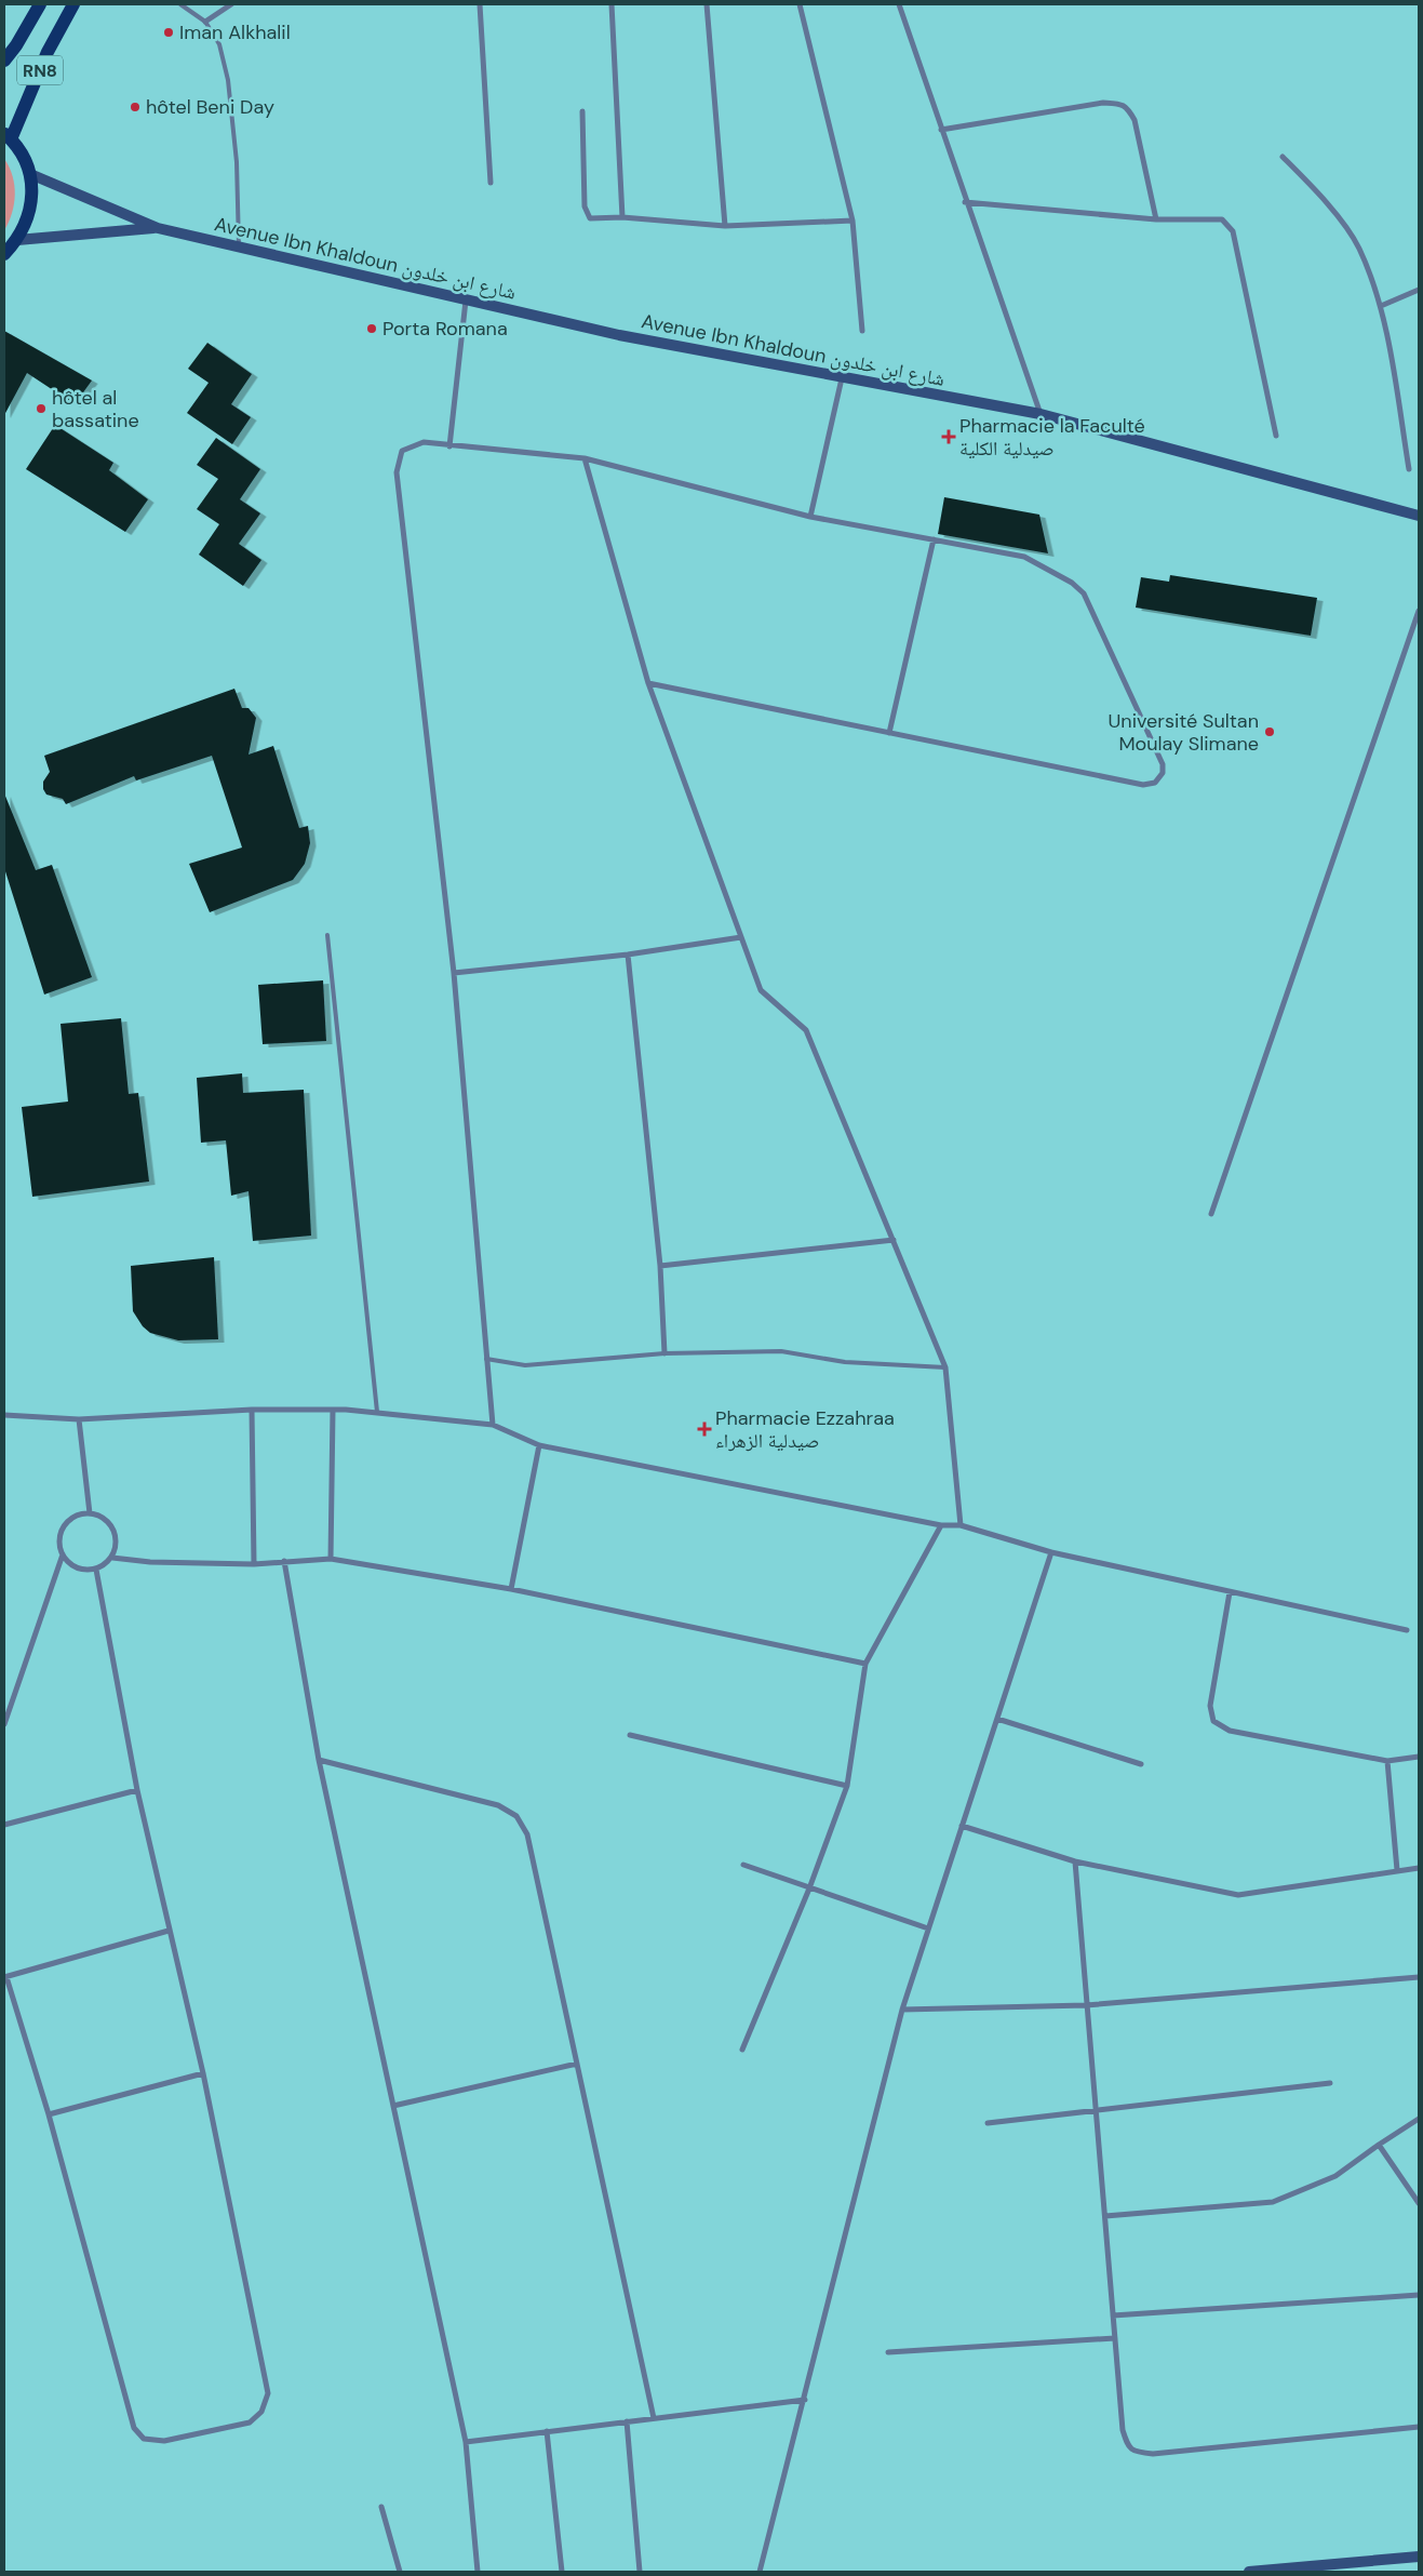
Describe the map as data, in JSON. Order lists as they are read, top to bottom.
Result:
{
  "streets": {
    "main road": ["RN8"],
    "street": ["Avenue Ibn Khaldoun شارع ابن خلدون"]
  },
  "places": {
    "other": [
      "Iman Alkhalil",
      "hôtel Beni Day",
      "Porta Romana",
      "hôtel al bassatine",
      "Université Sultan Moulay Slimane"
    ],
    "health": ["Pharmacie la Faculté صيدلية الكلية", "Pharmacie Ezzahraa صيدلية الزهراء"]
  }
}
